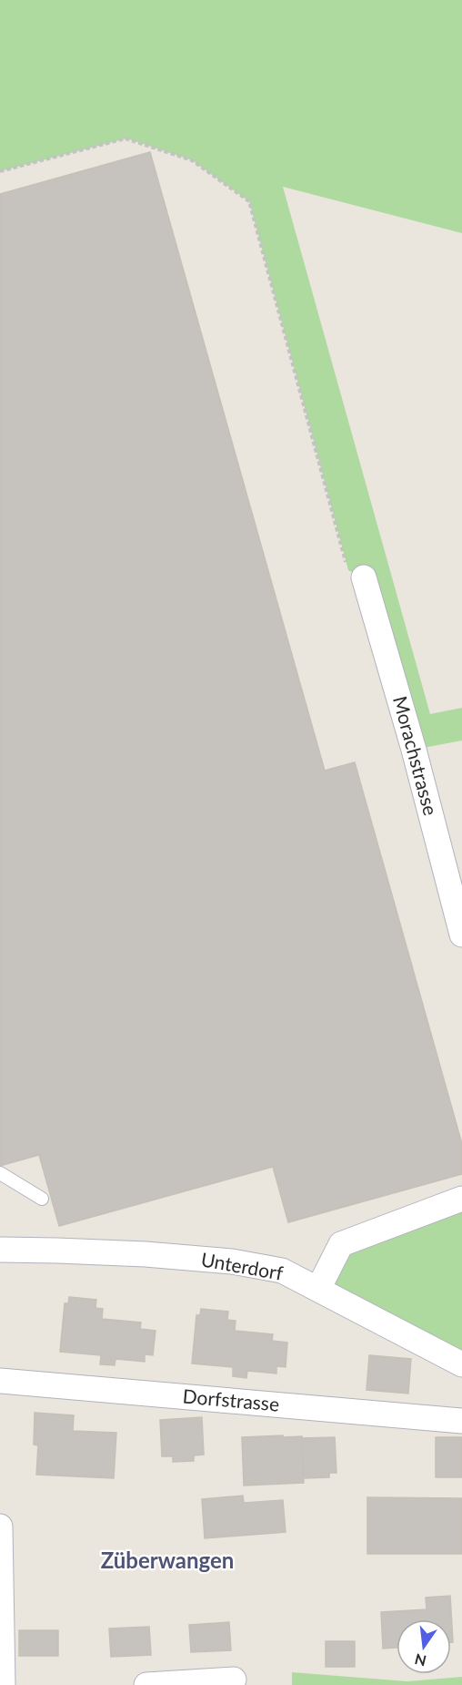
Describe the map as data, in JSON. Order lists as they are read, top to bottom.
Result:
{
  "streets": {
    "street": ["Morachstrasse", "Unterdorf", "Dorfstrasse"]
  },
  "districts": ["Züberwangen"],
  "north": "bottom"
}
